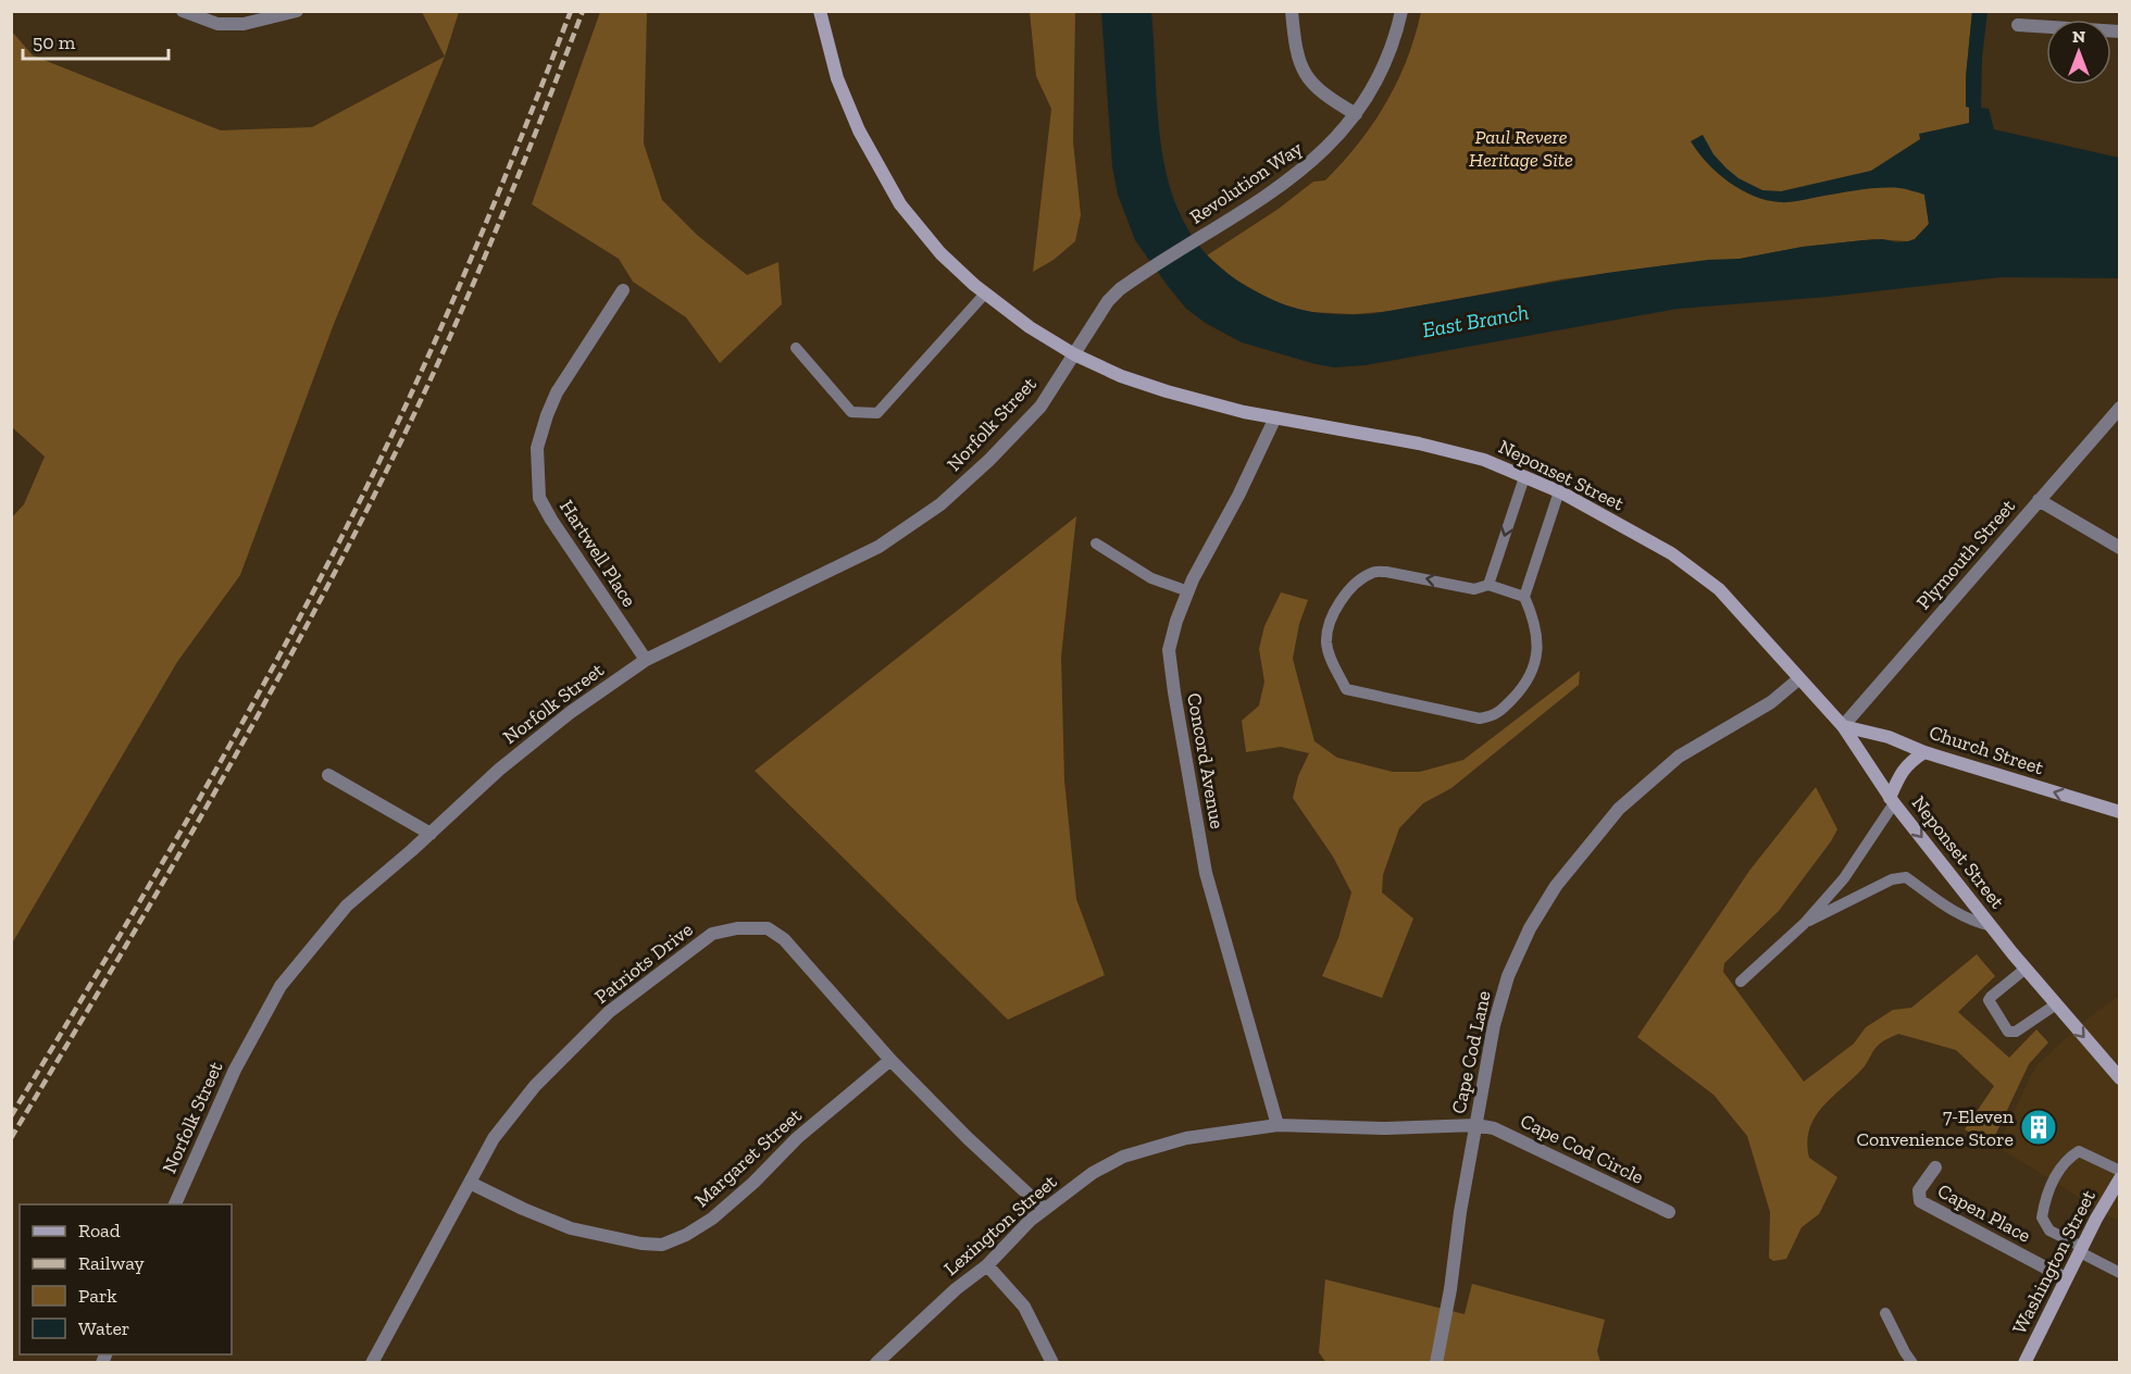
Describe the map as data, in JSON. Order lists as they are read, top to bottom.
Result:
{
  "streets": {
    "main road": ["Neponset Street", "Church Street", "Washington Street"],
    "street": [
      "Revolution Way",
      "Norfolk Street",
      "Hartwell Place",
      "Plymouth Street",
      "Concord Avenue",
      "Patriots Drive",
      "Cape Cod Lane",
      "Cape Cod Circle",
      "Margaret Street",
      "Capen Place",
      "Lexington Street"
    ]
  },
  "crossings": [
    ["Revolution Way", "Norfolk Street"],
    ["Revolution Way", "Neponset Street"],
    ["Norfolk Street", "Neponset Street"],
    ["Norfolk Street", "Hartwell Place"],
    ["Neponset Street", "Plymouth Street"],
    ["Neponset Street", "Church Street"],
    ["Neponset Street", "Concord Avenue"],
    ["Neponset Street", "Cape Cod Lane"],
    ["Plymouth Street", "Church Street"],
    ["Concord Avenue", "Lexington Street"],
    ["Patriots Drive", "Margaret Street"],
    ["Patriots Drive", "Lexington Street"],
    ["Cape Cod Lane", "Cape Cod Circle"],
    ["Cape Cod Lane", "Lexington Street"],
    ["Cape Cod Circle", "Lexington Street"],
    ["Capen Place", "Washington Street"]
  ],
  "one_way": ["Church Street"],
  "water": ["East Branch"],
  "parks": ["Paul Revere Heritage Site"],
  "places": {
    "building": ["7-Eleven Convenience Store"]
  },
  "legend": [
    "Road",
    "Railway",
    "Park",
    "Water"
  ],
  "scale_bar": "50 m",
  "north": "top"
}
